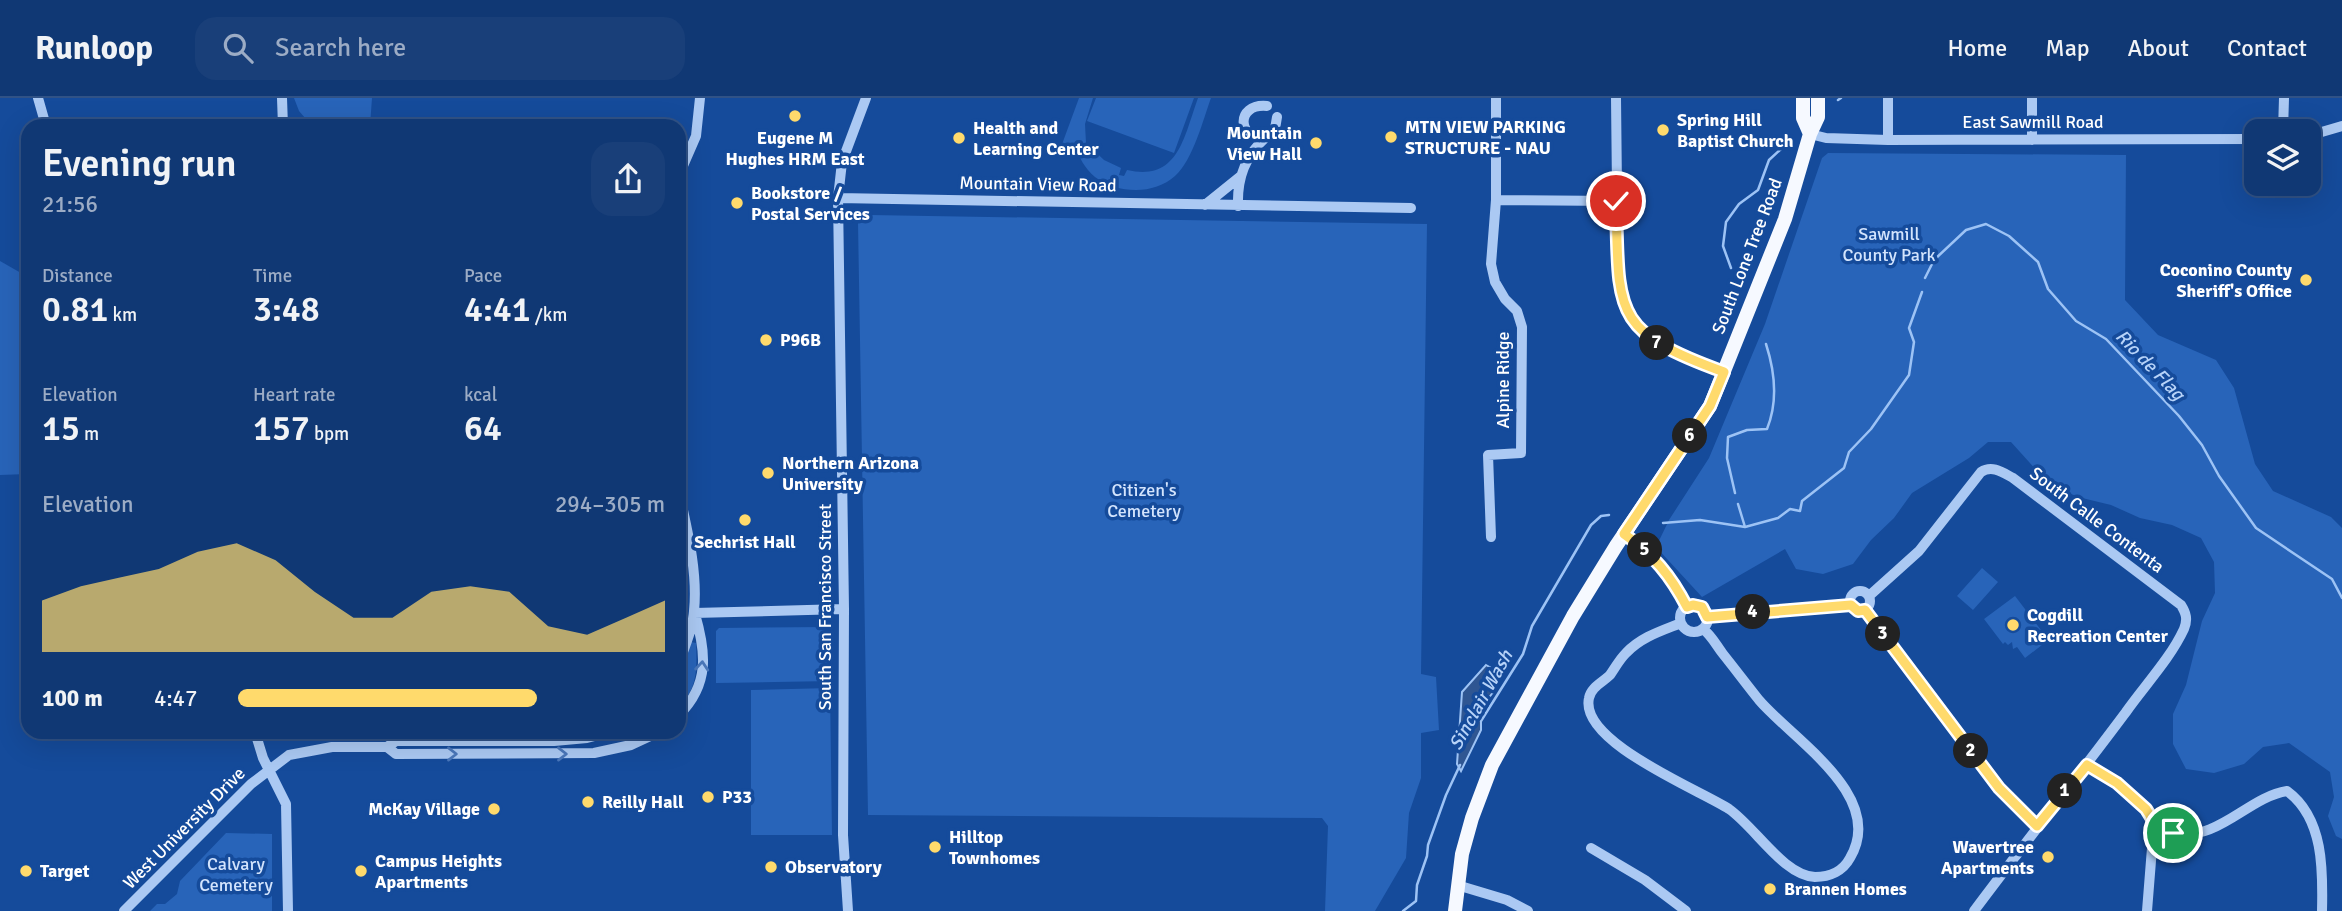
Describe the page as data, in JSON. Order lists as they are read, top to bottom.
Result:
{
  "streets": {
    "main road": ["South Lone Tree Road"],
    "street": [
      "East Sawmill Road",
      "Mountain View Road",
      "Alpine Ridge",
      "South Calle Contenta",
      "South San Francisco Street",
      "West University Drive"
    ]
  },
  "crossings": [
    ["East Sawmill Road", "South Lone Tree Road"],
    ["Mountain View Road", "South San Francisco Street"]
  ],
  "water": ["Rio de Flag", "Sinclair Wash"],
  "parks": ["Sawmill County Park", "Citizen's Cemetery", "Calvary Cemetery"],
  "places": [
    "Eugene M Hughes HRM East",
    "Spring Hill Baptist Church",
    "MTN VIEW PARKING STRUCTURE - NAU",
    "Health and Learning Center",
    "Mountain View Hall",
    "Bookstore / Postal Services",
    "Coconino County Sheriff's Office",
    "P96B",
    "Northern Arizona University",
    "Sechrist Hall",
    "Cogdill Recreation Center",
    "P33",
    "Reilly Hall",
    "McKay Village",
    "Hilltop Townhomes",
    "Wavertree Apartments",
    "Observatory",
    "Target",
    "Campus Heights Apartments",
    "Brannen Homes"
  ],
  "page": {
    "header": "Runloop",
    "search": "Search here",
    "nav": [
      "Home",
      "Map",
      "About",
      "Contact"
    ],
    "heading": ["Evening run", "21:56"],
    "stats": [
      ["Distance", "0.81 km"],
      ["Time", "3:48"],
      ["Pace", "4:41 /km"],
      ["Elevation", "15 m"],
      ["Heart rate", "157 bpm"],
      ["kcal", "64"]
    ],
    "pins": [
      "7",
      "6",
      "5",
      "4",
      "3",
      "2",
      "1"
    ],
    "chart": ["Elevation", "294–305 m"],
    "list": [
      {
        "name": "100 m",
        "note": "4:47"
      }
    ]
  }
}
